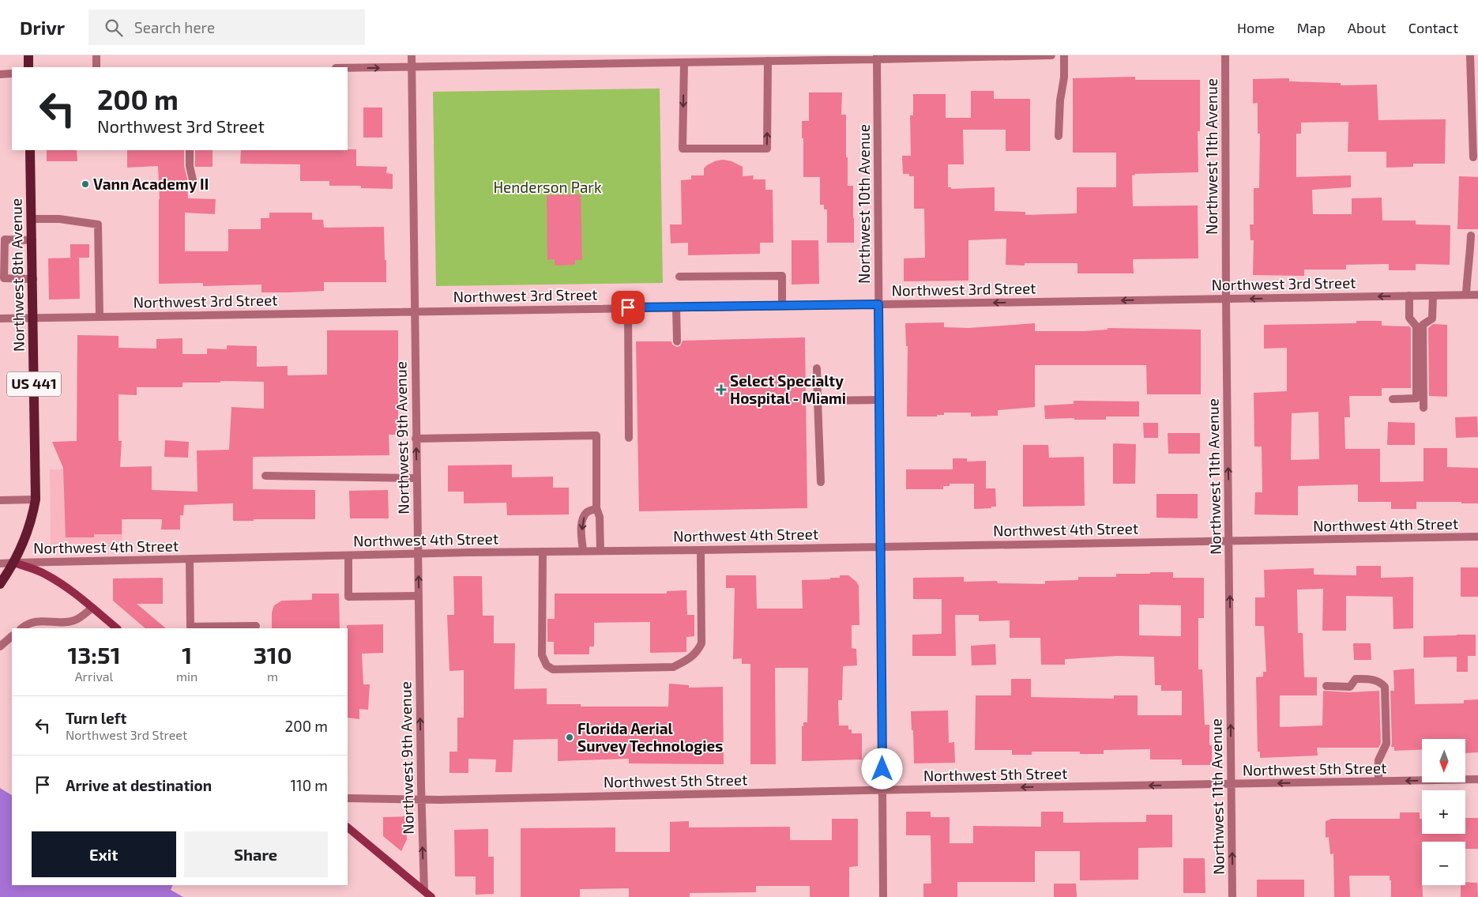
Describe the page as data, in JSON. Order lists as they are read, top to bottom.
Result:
{
  "streets": {
    "main road": ["Northwest 8th Avenue", "US 441"],
    "street": [
      "Northwest 11th Avenue",
      "Northwest 10th Avenue",
      "Northwest 3rd Street",
      "Northwest 9th Avenue",
      "Northwest 4th Street",
      "Northwest 5th Street"
    ]
  },
  "crossings": [
    ["Northwest 11th Avenue", "Northwest 3rd Street"],
    ["Northwest 11th Avenue", "Northwest 4th Street"],
    ["Northwest 11th Avenue", "Northwest 5th Street"],
    ["Northwest 10th Avenue", "Northwest 3rd Street"],
    ["Northwest 10th Avenue", "Northwest 4th Street"],
    ["Northwest 10th Avenue", "Northwest 5th Street"],
    ["Northwest 8th Avenue", "Northwest 3rd Street"],
    ["Northwest 8th Avenue", "US 441"],
    ["Northwest 8th Avenue", "Northwest 4th Street"],
    ["Northwest 3rd Street", "Northwest 9th Avenue"],
    ["US 441", "Northwest 4th Street"],
    ["Northwest 9th Avenue", "Northwest 4th Street"],
    ["Northwest 9th Avenue", "Northwest 5th Street"]
  ],
  "one_way": [
    "Northwest 11th Avenue",
    "Northwest 3rd Street",
    "Northwest 9th Avenue",
    "Northwest 5th Street"
  ],
  "parks": ["Henderson Park"],
  "places": {
    "other": ["Vann Academy II", "Florida Aerial Survey Technologies"],
    "health": ["Select Specialty Hospital - Miami"]
  },
  "north": "bottom",
  "page": {
    "header": "Drivr",
    "search": "Search here",
    "nav": [
      "Home",
      "Map",
      "About",
      "Contact"
    ],
    "turn": ["200 m", "Northwest 3rd Street"],
    "eta": [
      "13:51",
      "Arrival",
      "1",
      "min",
      "310",
      "m"
    ],
    "list": [
      {
        "name": "Turn left",
        "note": "Northwest 3rd Street",
        "value": "200 m"
      },
      {
        "name": "Arrive at destination",
        "value": "110 m"
      }
    ],
    "map_buttons": ["+", "−"],
    "buttons": ["Exit", "Share"]
  }
}
